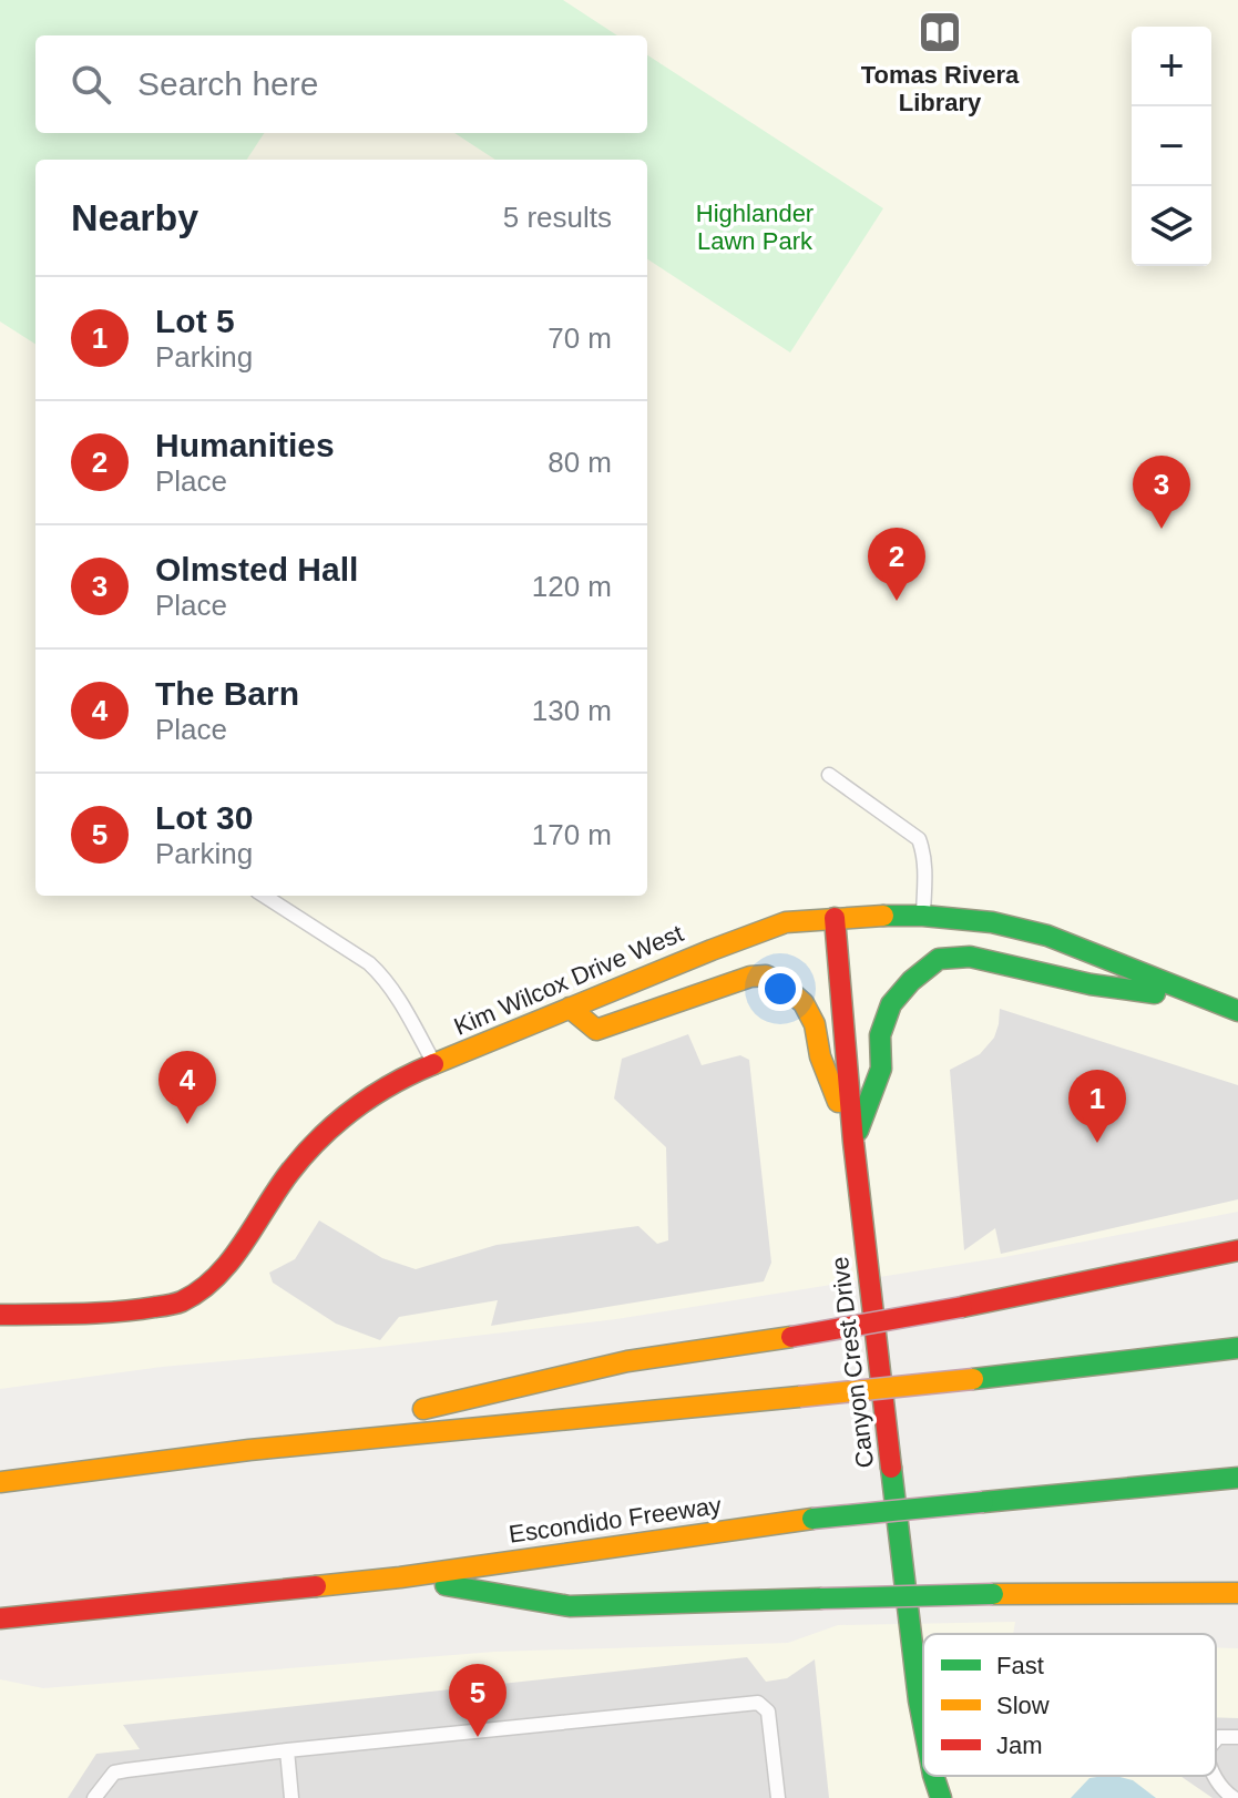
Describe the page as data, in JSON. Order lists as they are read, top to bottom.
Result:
{
  "streets": {
    "main road": ["Kim Wilcox Drive West", "Canyon Crest Drive", "Escondido Freeway"]
  },
  "crossings": [
    ["Kim Wilcox Drive West", "Canyon Crest Drive"]
  ],
  "parks": ["Highlander Lawn Park"],
  "places": {
    "library": ["Tomas Rivera Library"]
  },
  "legend": ["Fast", "Slow", "Jam"],
  "page": {
    "map_buttons": ["+", "−"],
    "search": "Search here",
    "heading": ["Nearby", "5 results"],
    "list": [
      {
        "mark": "1",
        "name": "Lot 5",
        "note": "Parking",
        "value": "70 m"
      },
      {
        "mark": "2",
        "name": "Humanities",
        "note": "Place",
        "value": "80 m"
      },
      {
        "mark": "3",
        "name": "Olmsted Hall",
        "note": "Place",
        "value": "120 m"
      },
      {
        "mark": "4",
        "name": "The Barn",
        "note": "Place",
        "value": "130 m"
      },
      {
        "mark": "5",
        "name": "Lot 30",
        "note": "Parking",
        "value": "170 m"
      }
    ],
    "pins": [
      "3",
      "2",
      "4",
      "1",
      "5"
    ]
  }
}
